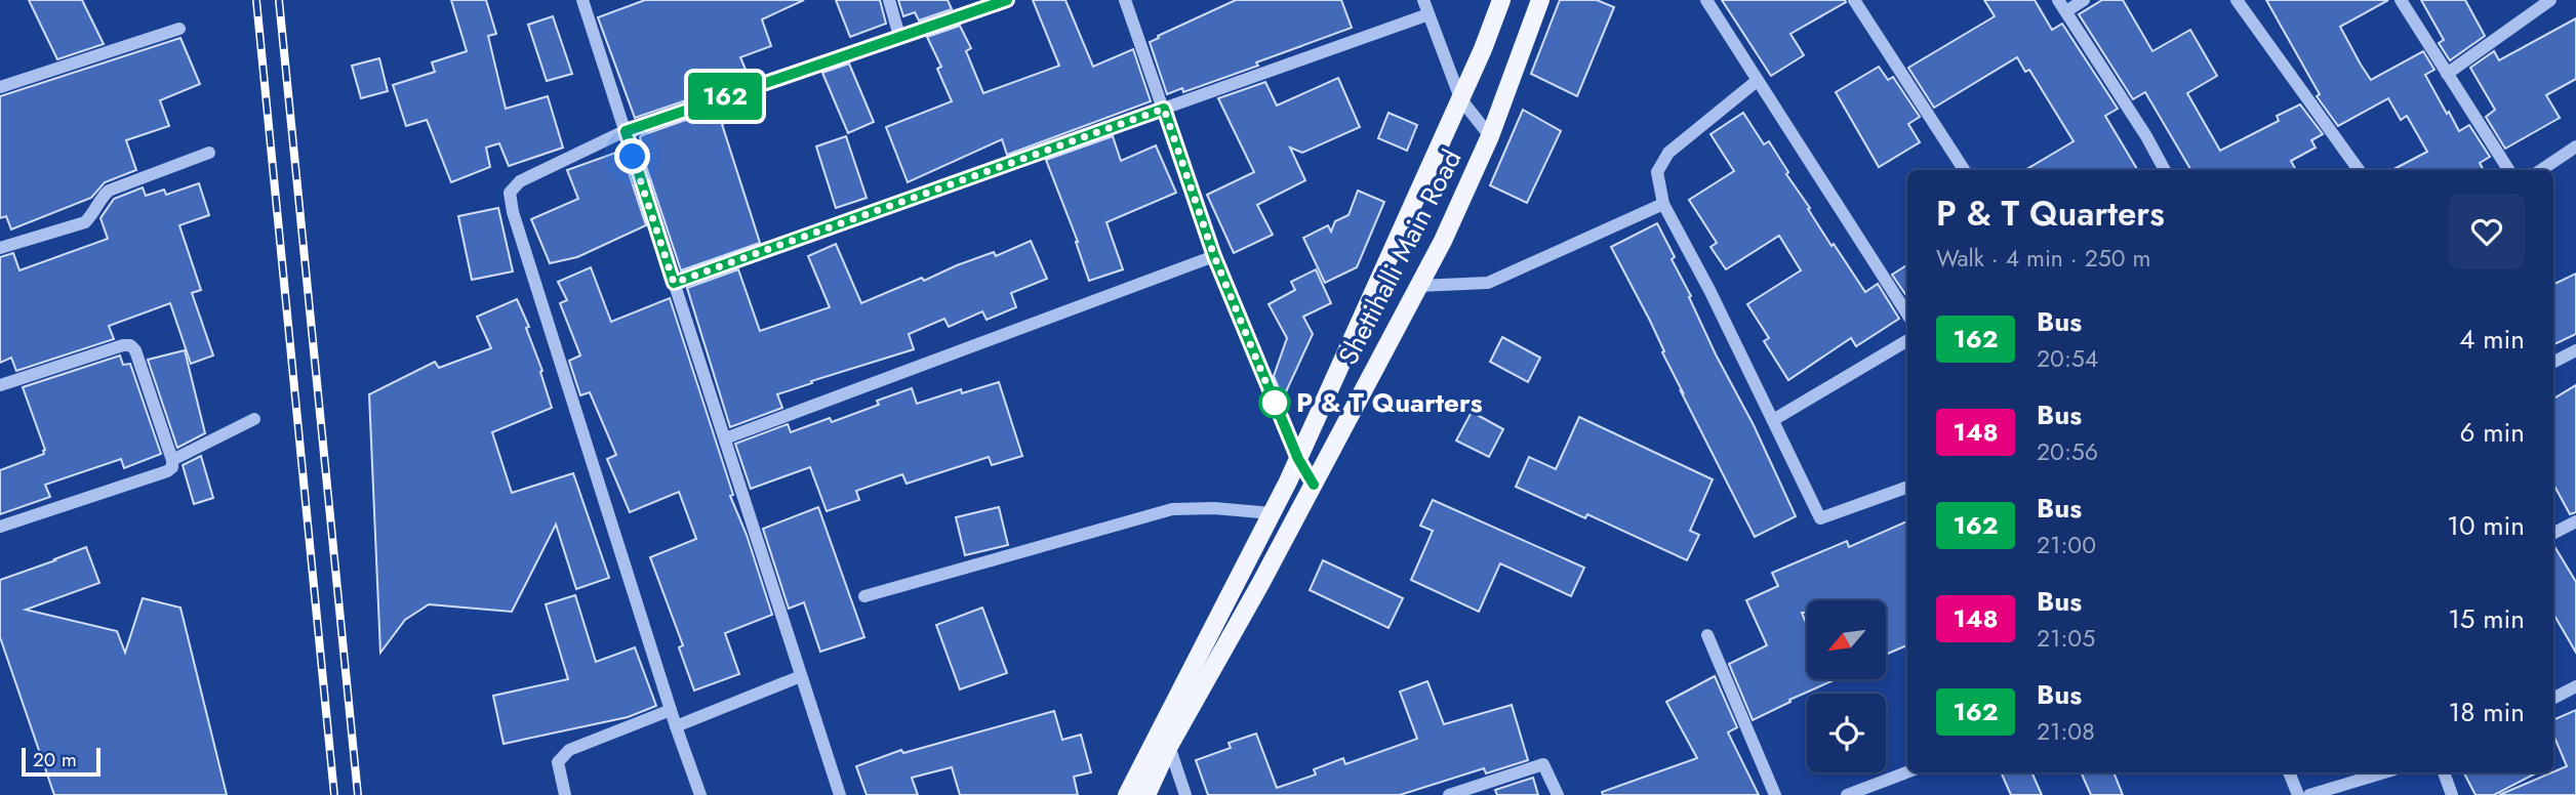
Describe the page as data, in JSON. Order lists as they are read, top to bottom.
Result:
{
  "streets": {
    "main road": ["Shettihalli Main Road"]
  },
  "places": ["P & T Quarters"],
  "lines": ["bus line 162"],
  "scale_bar": "20 m",
  "north": "bottom left",
  "page": {
    "on_map": "162",
    "heading": ["P & T Quarters", "Walk · 4 min · 250 m"],
    "list": [
      {
        "mark": "162",
        "name": "Bus",
        "note": "20:54",
        "value": "4 min"
      },
      {
        "mark": "148",
        "name": "Bus",
        "note": "20:56",
        "value": "6 min"
      },
      {
        "mark": "162",
        "name": "Bus",
        "note": "21:00",
        "value": "10 min"
      },
      {
        "mark": "148",
        "name": "Bus",
        "note": "21:05",
        "value": "15 min"
      },
      {
        "mark": "162",
        "name": "Bus",
        "note": "21:08",
        "value": "18 min"
      }
    ],
    "scale": "20 m"
  }
}
